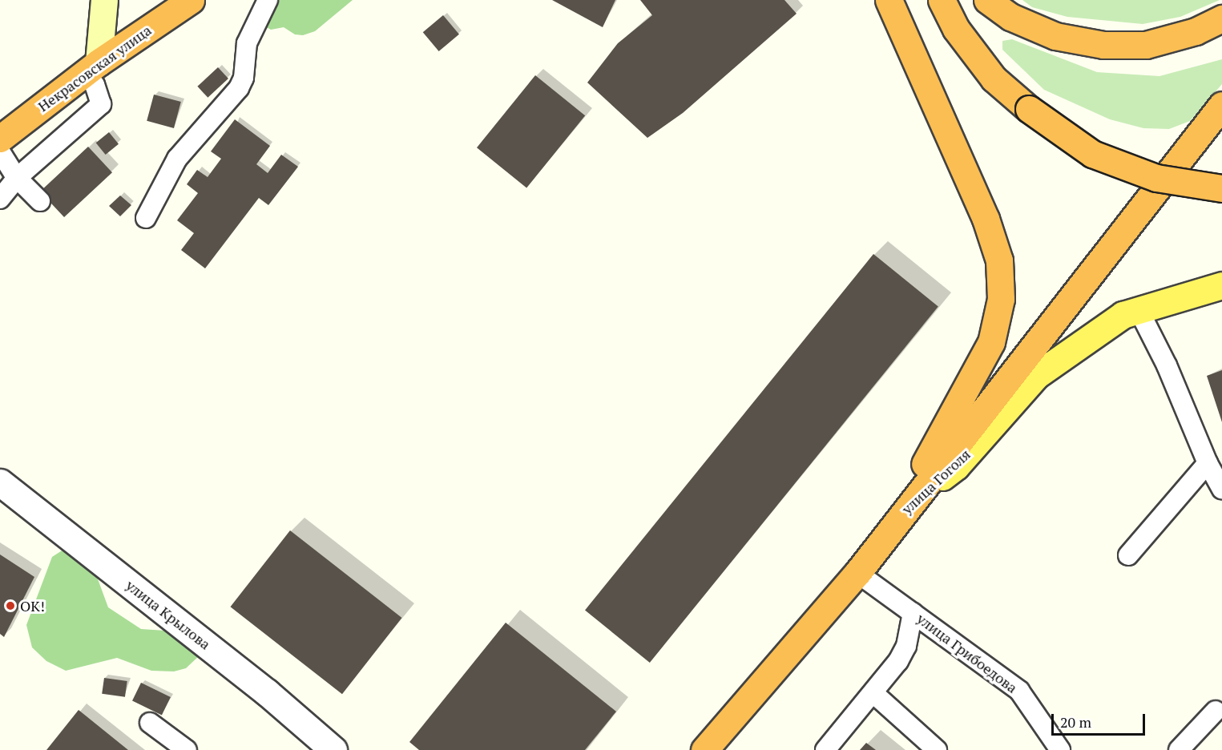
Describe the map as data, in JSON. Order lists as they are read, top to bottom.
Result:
{
  "streets": {
    "highway": ["Некрасовская улица", "улица Гоголя"],
    "street": ["улица Крылова"],
    "lane": ["улица Грибоедова"]
  },
  "crossings": [
    ["улица Гоголя", "улица Грибоедова"]
  ],
  "places": ["ОК!"],
  "scale_bar": "20 m"
}
